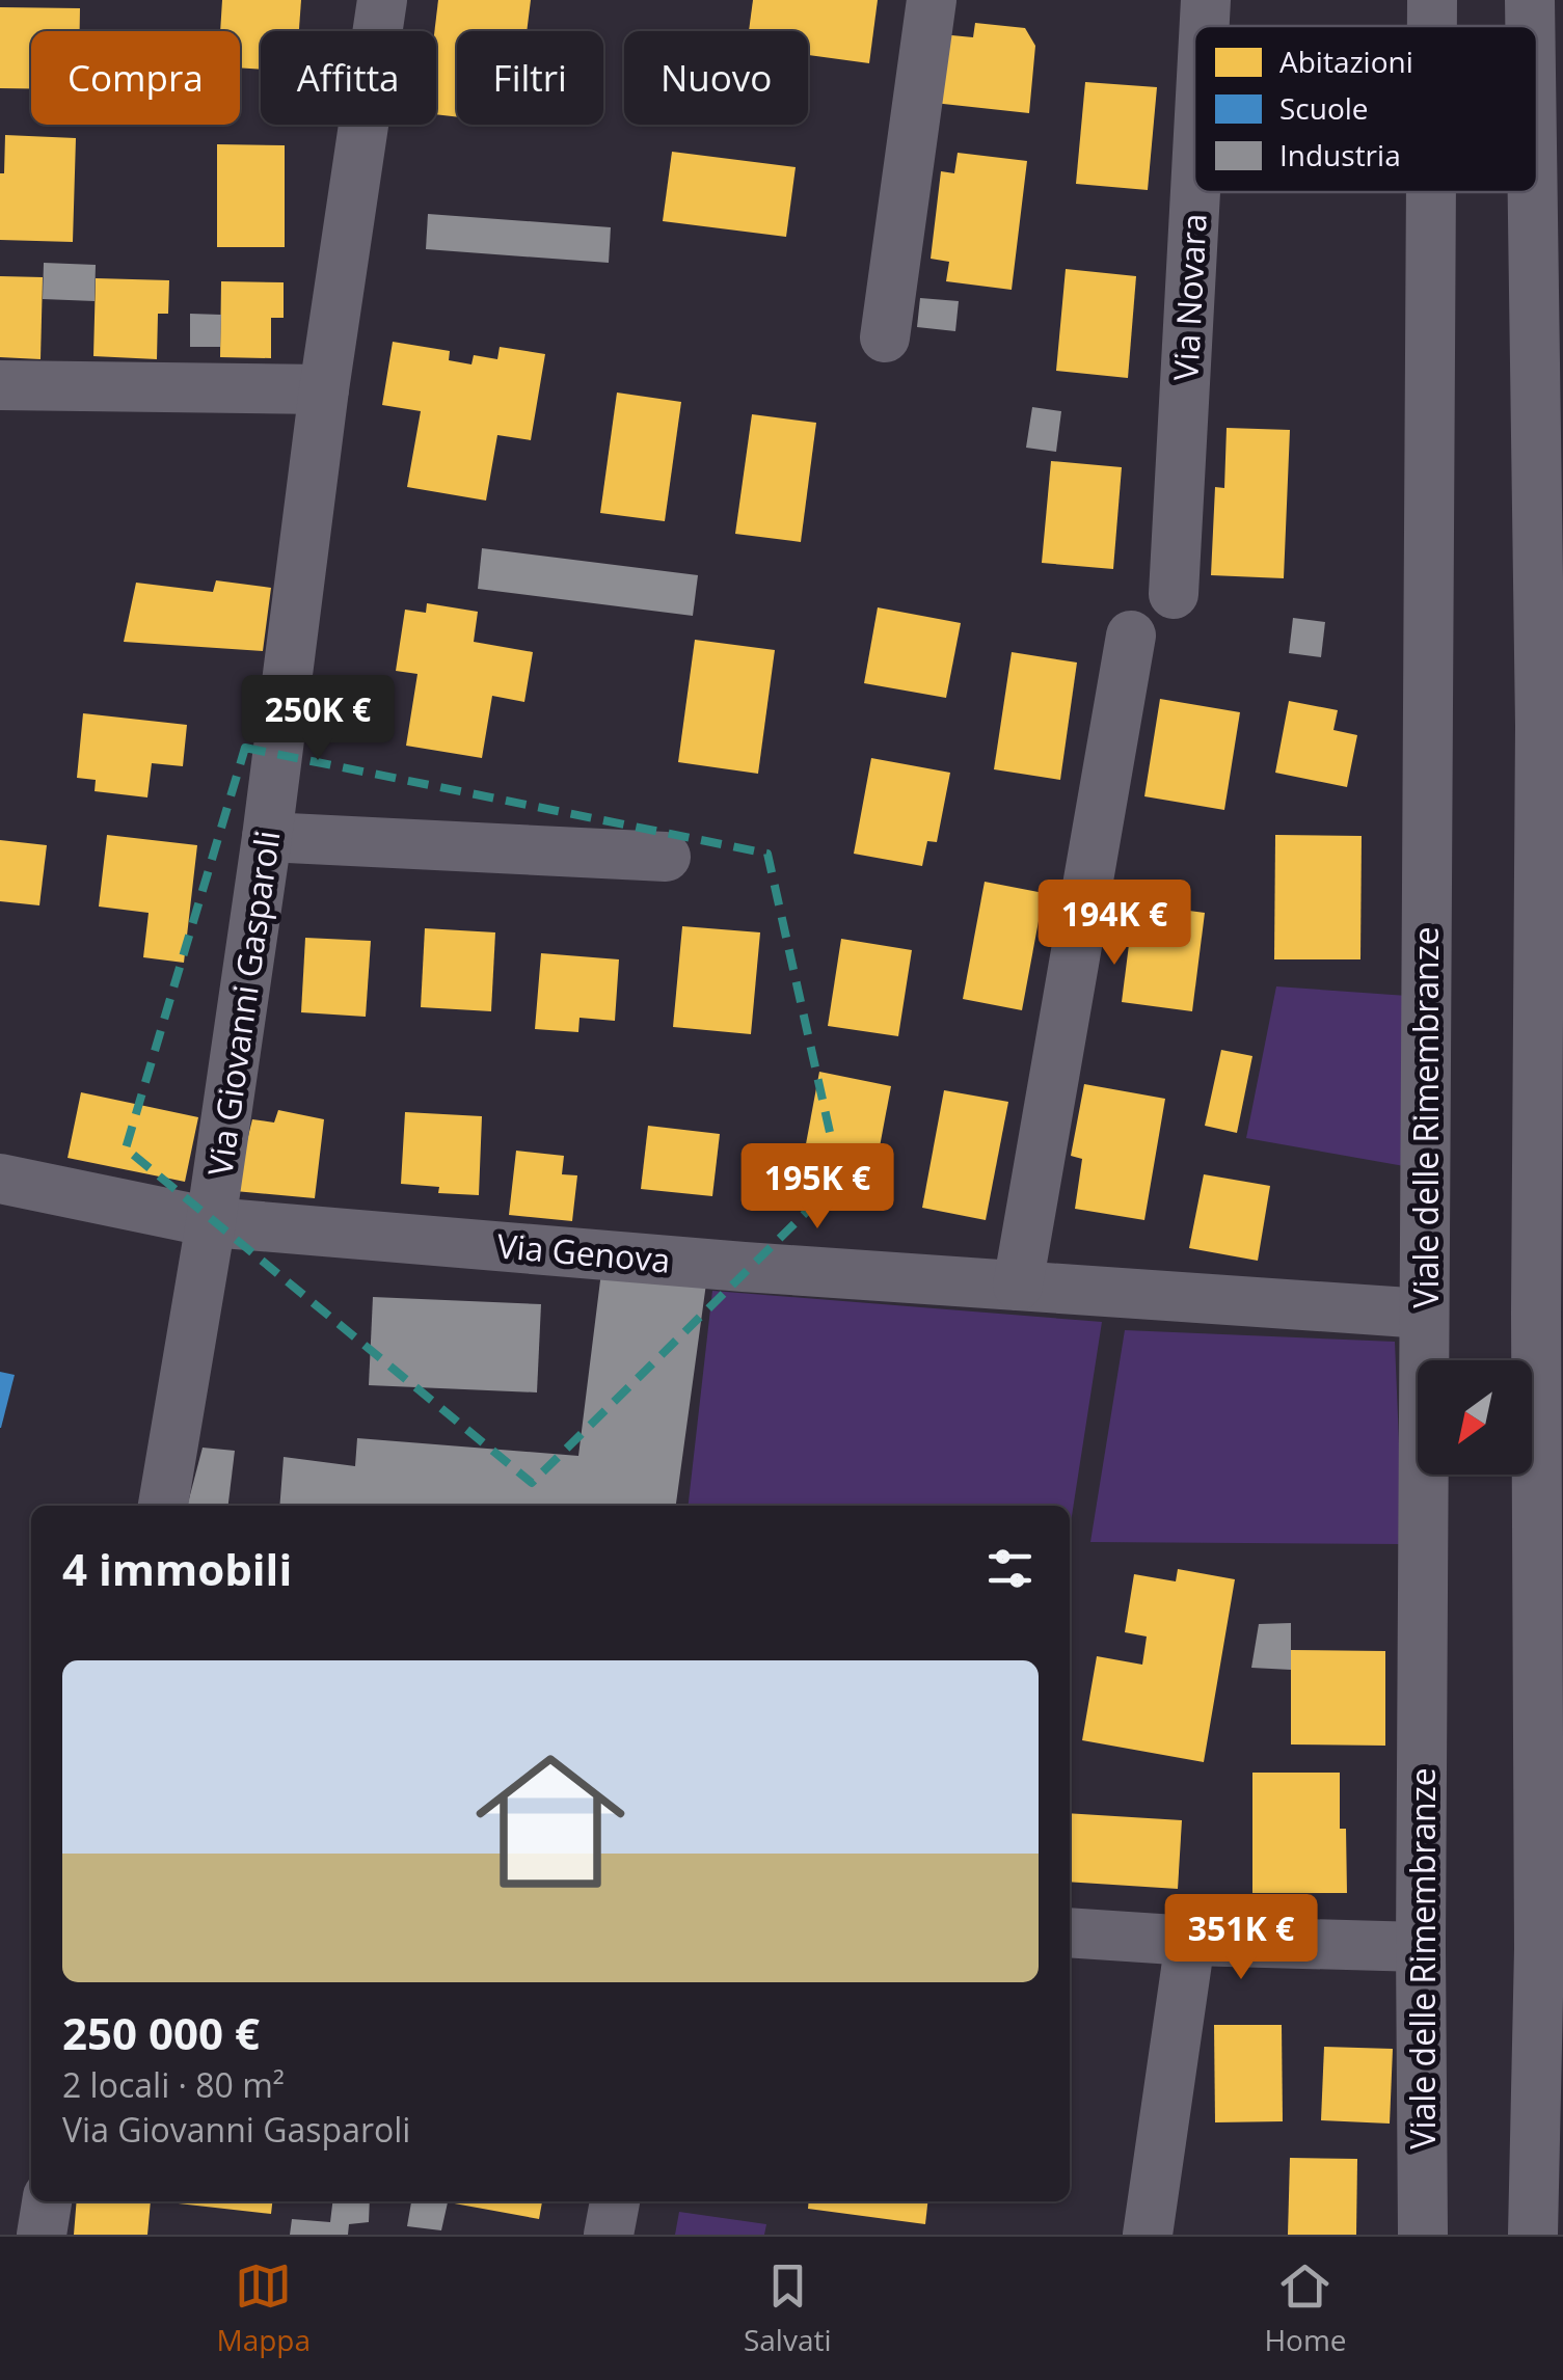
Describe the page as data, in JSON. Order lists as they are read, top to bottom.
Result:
{
  "streets": {
    "street": [
      "Via Novara",
      "Via Giovanni Gasparoli",
      "Viale delle Rimembranze",
      "Via Genova"
    ]
  },
  "crossings": [
    ["Via Giovanni Gasparoli", "Via Genova"],
    ["Viale delle Rimembranze", "Via Genova"]
  ],
  "legend": ["Abitazioni", "Scuole", "Industria"],
  "north": "bottom left",
  "page": {
    "chip": [
      "Compra",
      "Affitta",
      "Filtri",
      "Nuovo"
    ],
    "price": [
      "250K €",
      "194K €",
      "195K €",
      "351K €"
    ],
    "heading": "4 immobili",
    "list": [
      {
        "name": "250 000 €",
        "note": "2 locali · 80 m² · Via Giovanni Gasparoli"
      }
    ],
    "tabs": ["Mappa", "Salvati", "Home"]
  }
}
